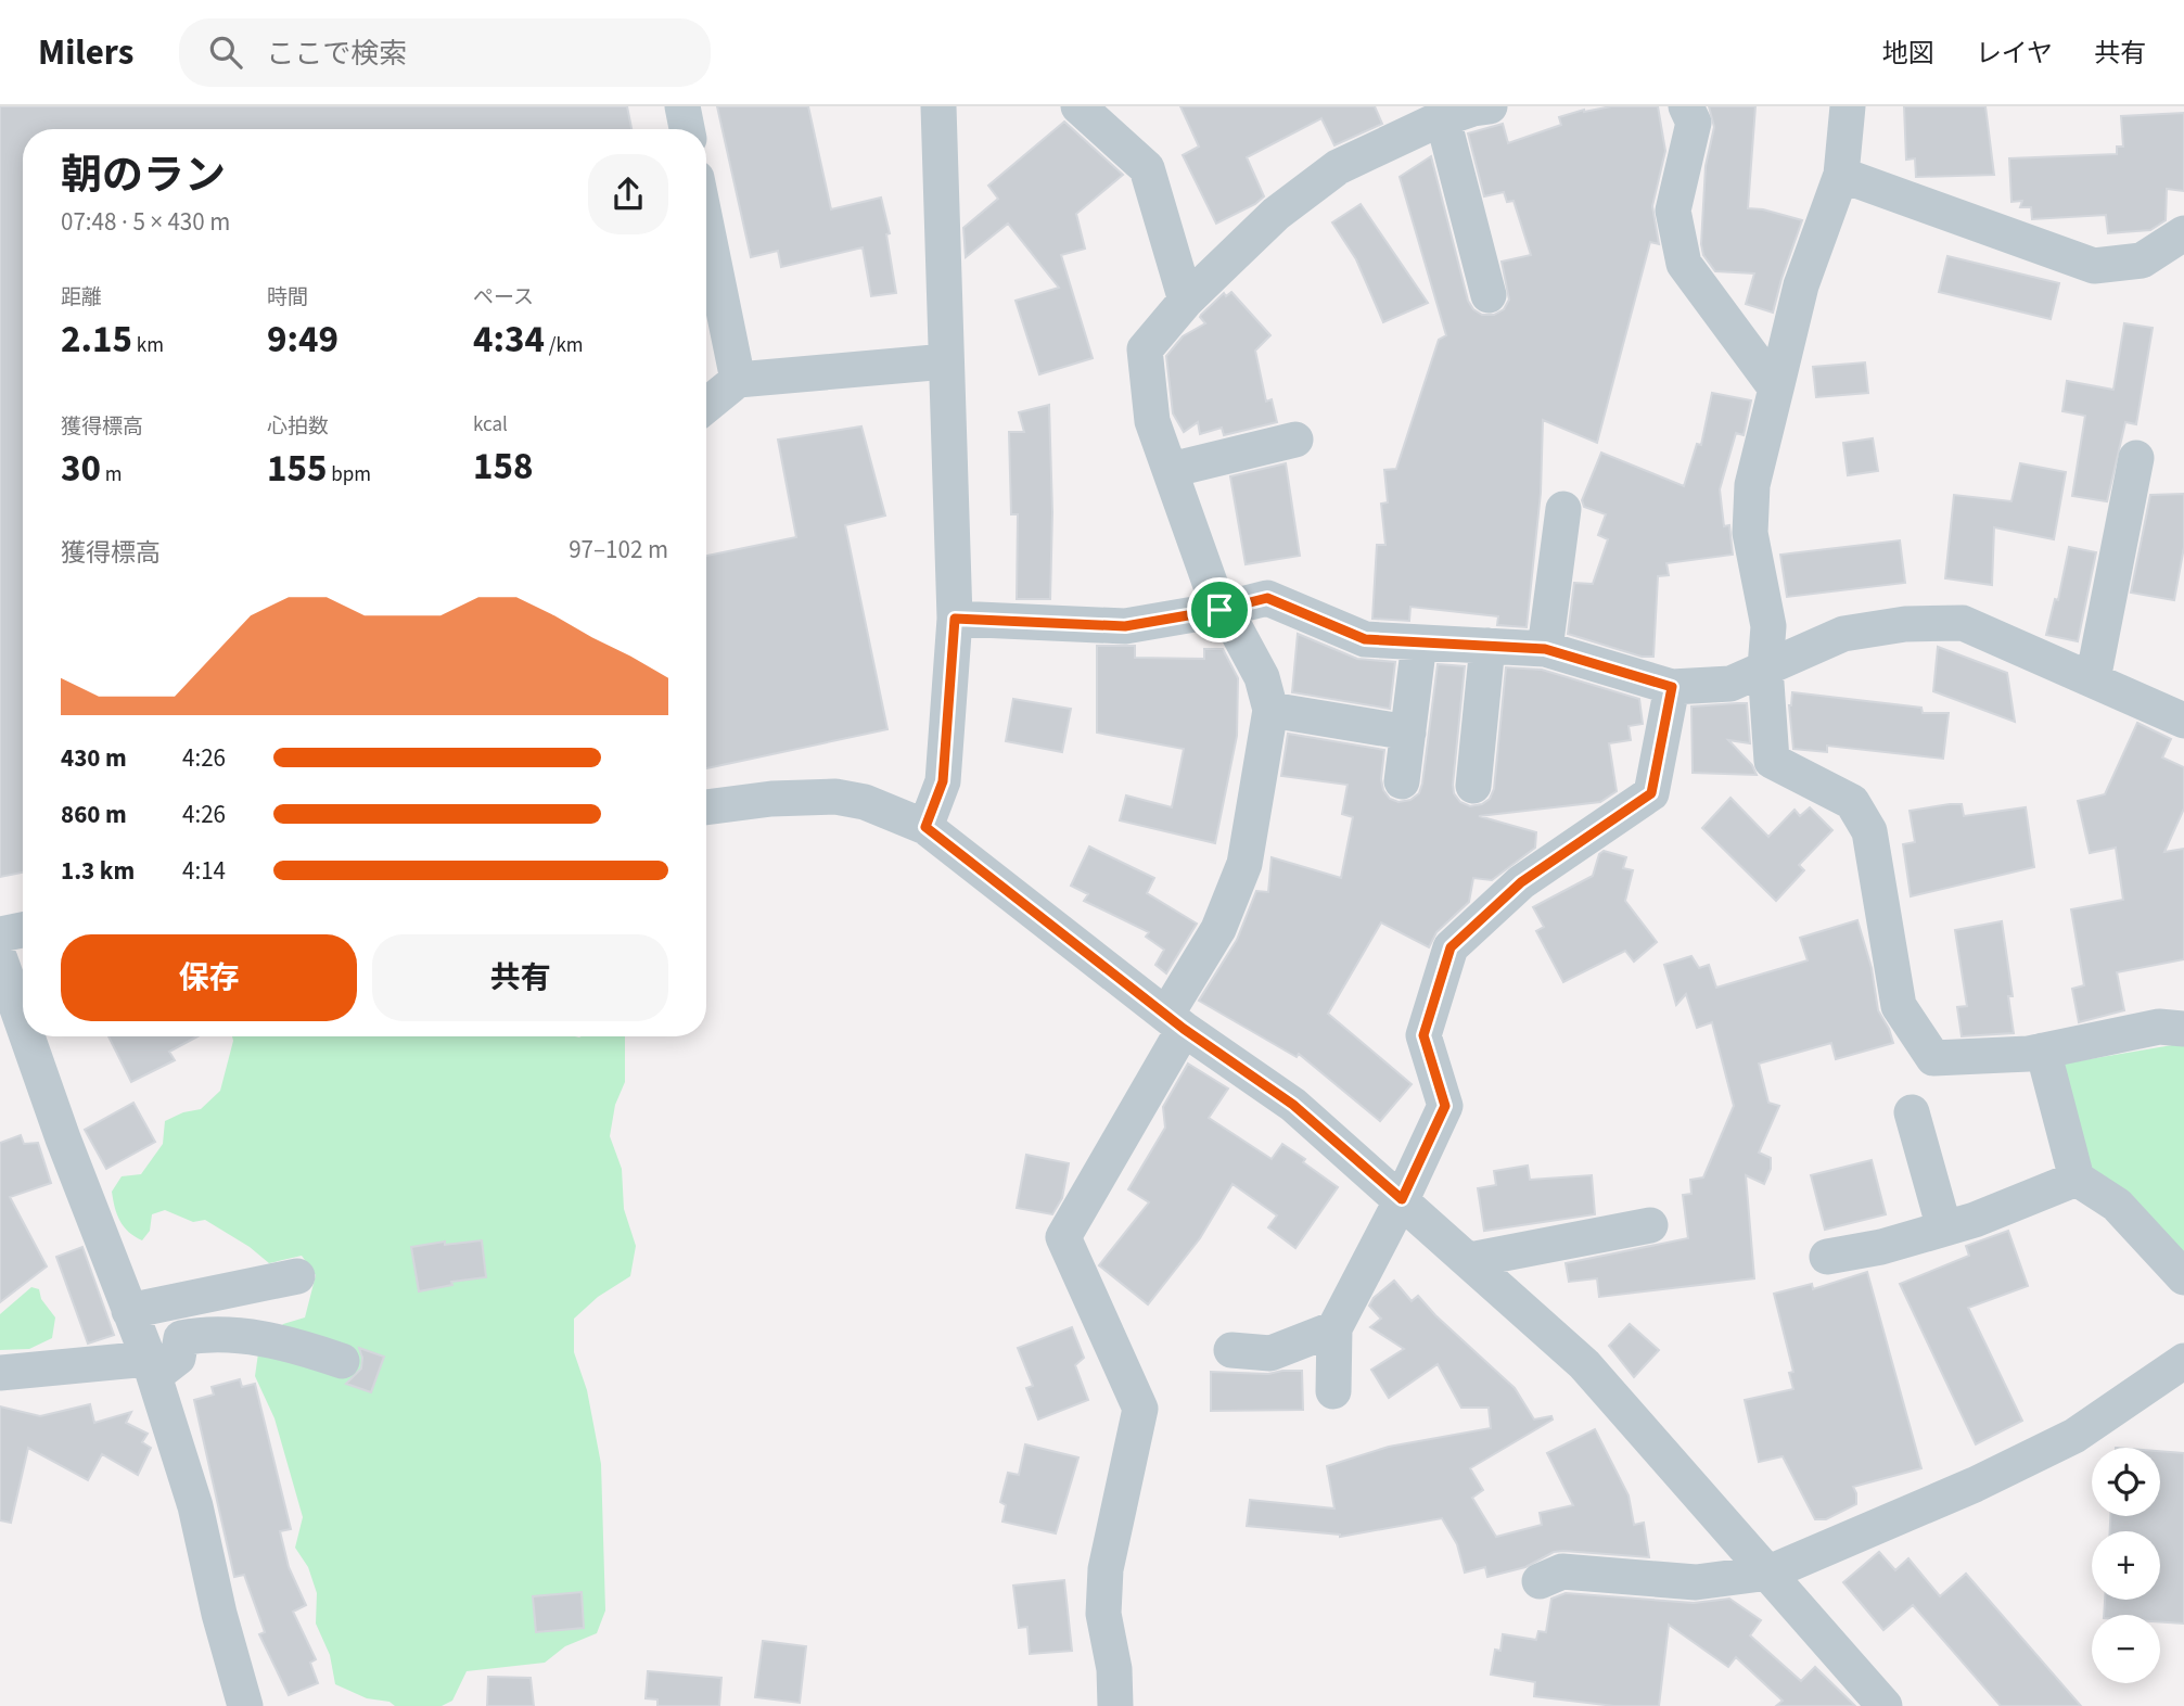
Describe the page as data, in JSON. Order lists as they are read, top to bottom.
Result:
{
  "page": {
    "header": "Milers",
    "search": "ここで検索",
    "nav": ["地図", "レイヤ", "共有"],
    "heading": ["朝のラン", "07:48 · 5 × 430 m"],
    "stats": [
      ["距離", "2.15 km"],
      ["時間", "9:49"],
      ["ペース", "4:34 /km"],
      ["獲得標高", "30 m"],
      ["心拍数", "155 bpm"],
      ["kcal", "158"]
    ],
    "chart": ["獲得標高", "97–102 m"],
    "list": [
      {
        "name": "430 m",
        "note": "4:26"
      },
      {
        "name": "860 m",
        "note": "4:26"
      },
      {
        "name": "1.3 km",
        "note": "4:14"
      }
    ],
    "buttons": ["保存", "共有"],
    "map_buttons": ["+", "−"]
  }
}
